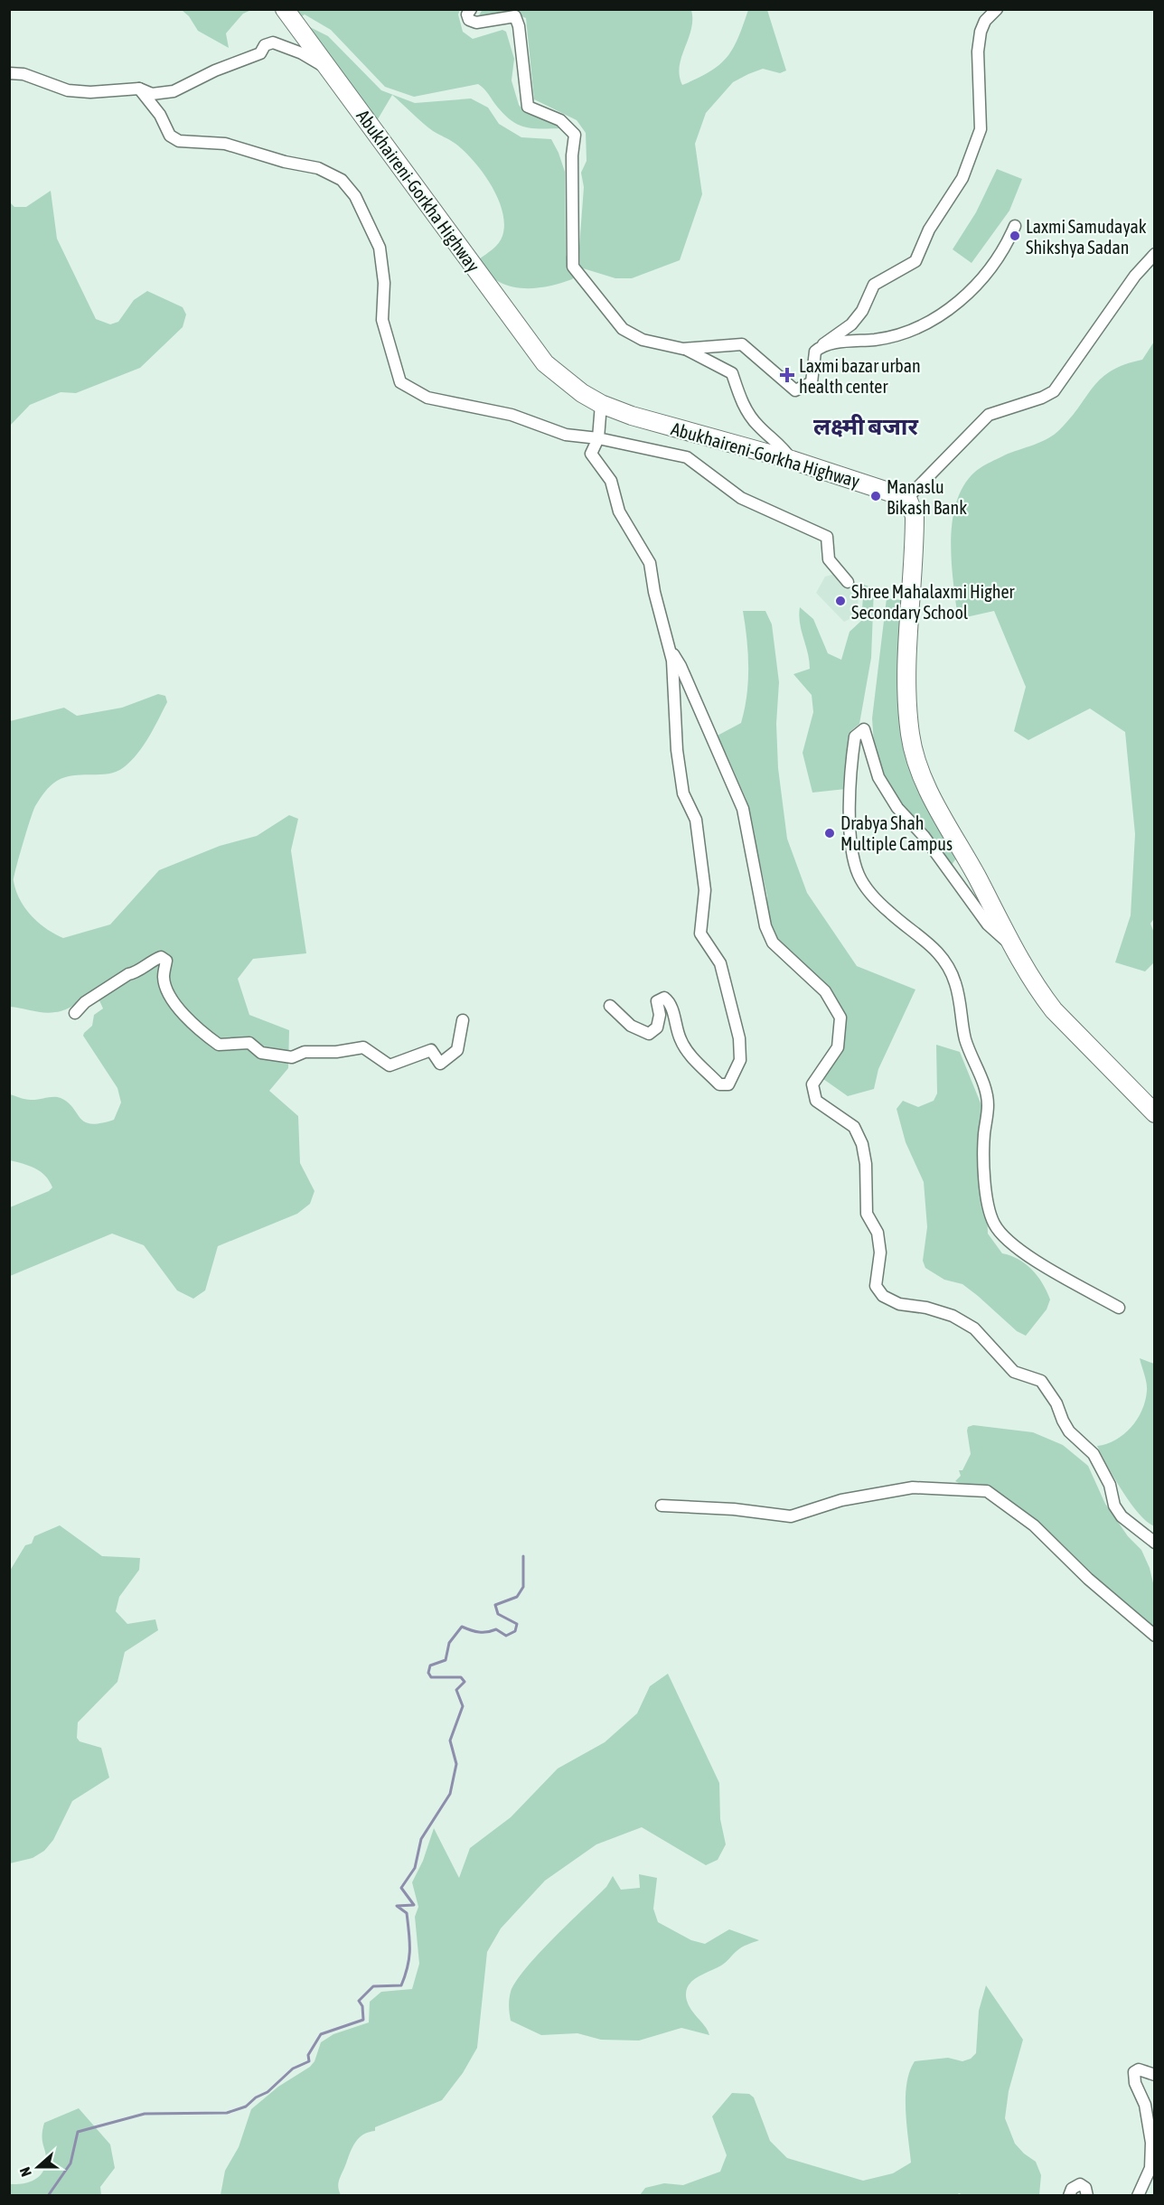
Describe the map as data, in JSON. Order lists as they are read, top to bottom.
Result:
{
  "streets": {
    "main road": ["Abukhaireni-Gorkha Highway"]
  },
  "districts": ["लक्ष्मी बजार"],
  "places": {
    "other": [
      "Laxmi Samudayak Shikshya Sadan",
      "Manaslu Bikash Bank",
      "Shree Mahalaxmi Higher Secondary School",
      "Drabya Shah Multiple Campus"
    ],
    "health": ["Laxmi bazar urban health center"]
  },
  "north": "left"
}
